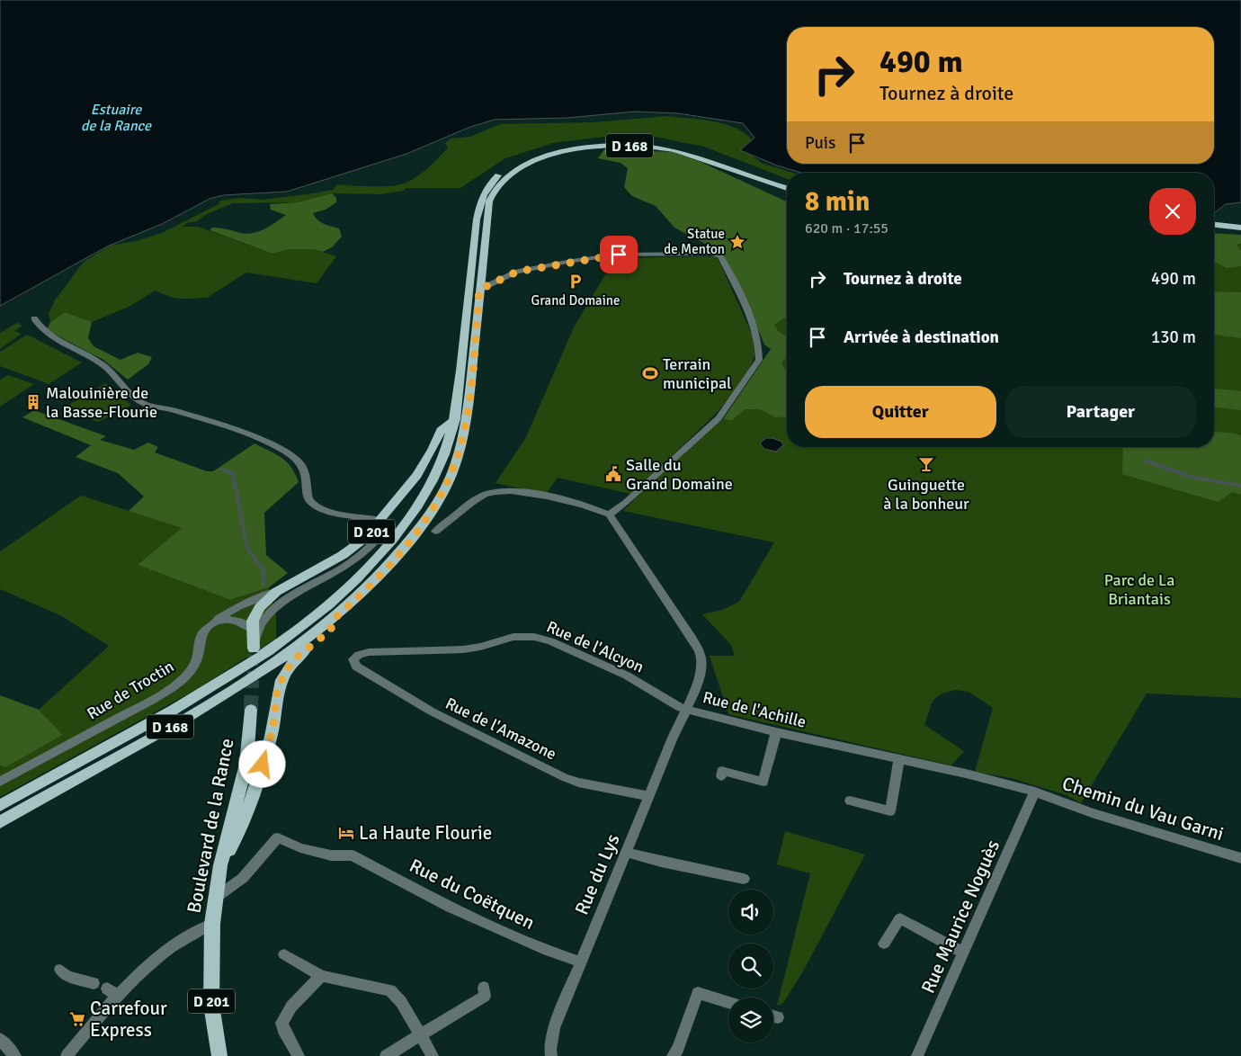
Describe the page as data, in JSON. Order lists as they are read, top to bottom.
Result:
{
  "streets": {
    "main road": ["D 168", "D 201", "Boulevard de la Rance"],
    "street": [
      "Rue de l'Alcyon",
      "Rue de Troctin",
      "Rue de l'Achille",
      "Rue de l'Amazone",
      "Chemin du Vau Garni",
      "Rue du Lys",
      "Rue du Coëtquen",
      "Rue Maurice Noguès"
    ]
  },
  "crossings": [
    ["D 168", "D 201"],
    ["Rue de l'Alcyon", "Rue de l'Achille"],
    ["Rue de l'Alcyon", "Rue de l'Amazone"],
    ["Rue de l'Alcyon", "Rue du Lys"],
    ["Rue de l'Achille", "Chemin du Vau Garni"],
    ["Rue de l'Achille", "Rue du Lys"],
    ["Rue de l'Achille", "Rue Maurice Noguès"],
    ["Rue de l'Amazone", "Rue du Lys"],
    ["Chemin du Vau Garni", "Rue Maurice Noguès"],
    ["Boulevard de la Rance", "Rue du Coëtquen"],
    ["Rue du Lys", "Rue du Coëtquen"]
  ],
  "water": ["Estuaire de la Rance"],
  "parks": ["Parc de La Briantais"],
  "places": {
    "place": ["Statue de Menton"],
    "parking": ["Grand Domaine"],
    "sports": ["Terrain municipal"],
    "building": ["Malouinière de la Basse-Flourie"],
    "bar": ["Guinguette à la bonheur"],
    "public building": ["Salle du Grand Domaine"],
    "hotel": ["La Haute Flourie"],
    "supermarket": ["Carrefour Express"]
  },
  "page": {
    "turn": ["490 m", "Tournez à droite"],
    "then": "Puis",
    "heading": ["8 min", "620 m · 17:55"],
    "list": [
      {
        "name": "Tournez à droite",
        "value": "490 m"
      },
      {
        "name": "Arrivée à destination",
        "value": "130 m"
      }
    ],
    "buttons": ["Quitter", "Partager"]
  }
}
